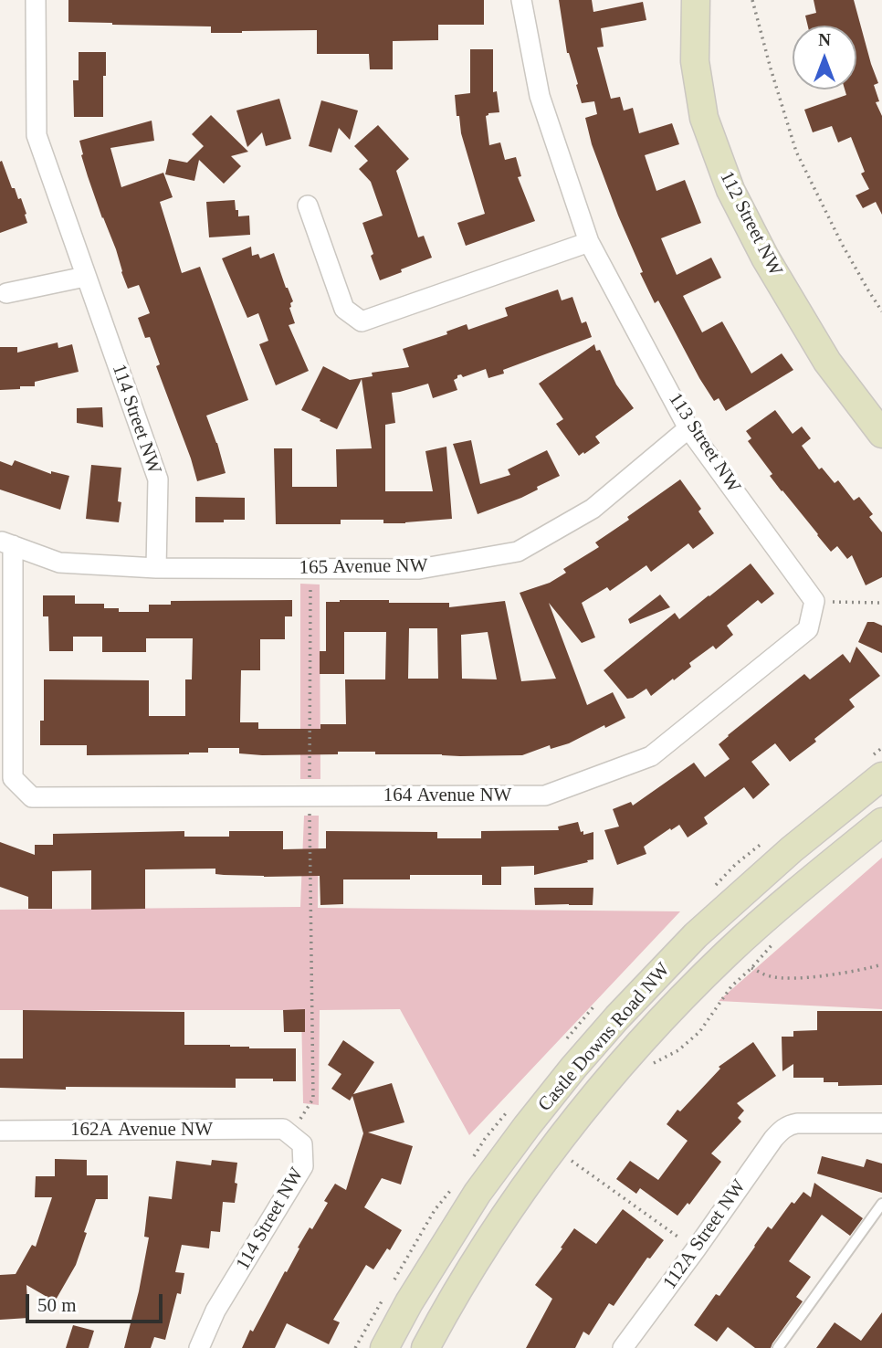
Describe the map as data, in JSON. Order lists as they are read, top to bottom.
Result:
{
  "streets": {
    "main road": ["112 Street NW", "Castle Downs Road NW"],
    "street": [
      "114 Street NW",
      "113 Street NW",
      "165 Avenue NW",
      "164 Avenue NW",
      "162A Avenue NW",
      "112A Street NW"
    ]
  },
  "crossings": [
    ["114 Street NW", "165 Avenue NW"],
    ["114 Street NW", "162A Avenue NW"],
    ["113 Street NW", "165 Avenue NW"],
    ["113 Street NW", "164 Avenue NW"],
    ["165 Avenue NW", "164 Avenue NW"]
  ],
  "scale_bar": "50 m",
  "north": "top"
}
